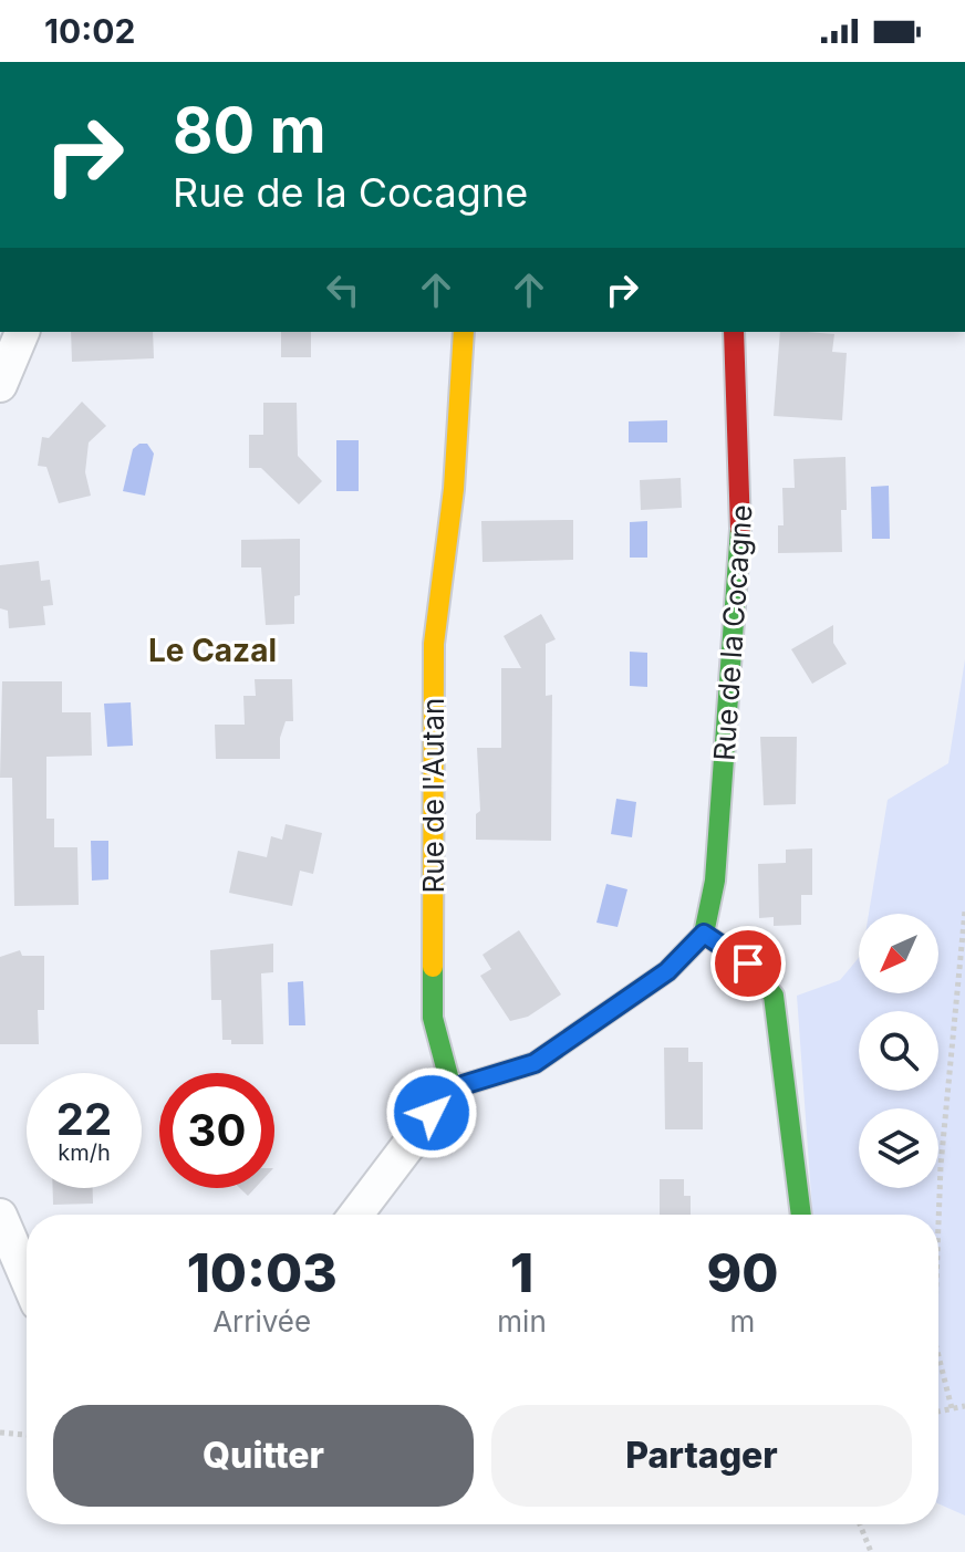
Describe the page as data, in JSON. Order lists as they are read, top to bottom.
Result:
{
  "streets": {
    "street": ["Rue de la Cocagne", "Rue de l'Autan"]
  },
  "districts": ["Le Cazal"],
  "north": "bottom left",
  "page": {
    "status": "10:02",
    "turn": ["80 m", "Rue de la Cocagne"],
    "speed": "22 km/h",
    "limit": "30",
    "eta": [
      "10:03",
      "Arrivée",
      "1",
      "min",
      "90",
      "m"
    ],
    "buttons": ["Quitter", "Partager"]
  }
}
